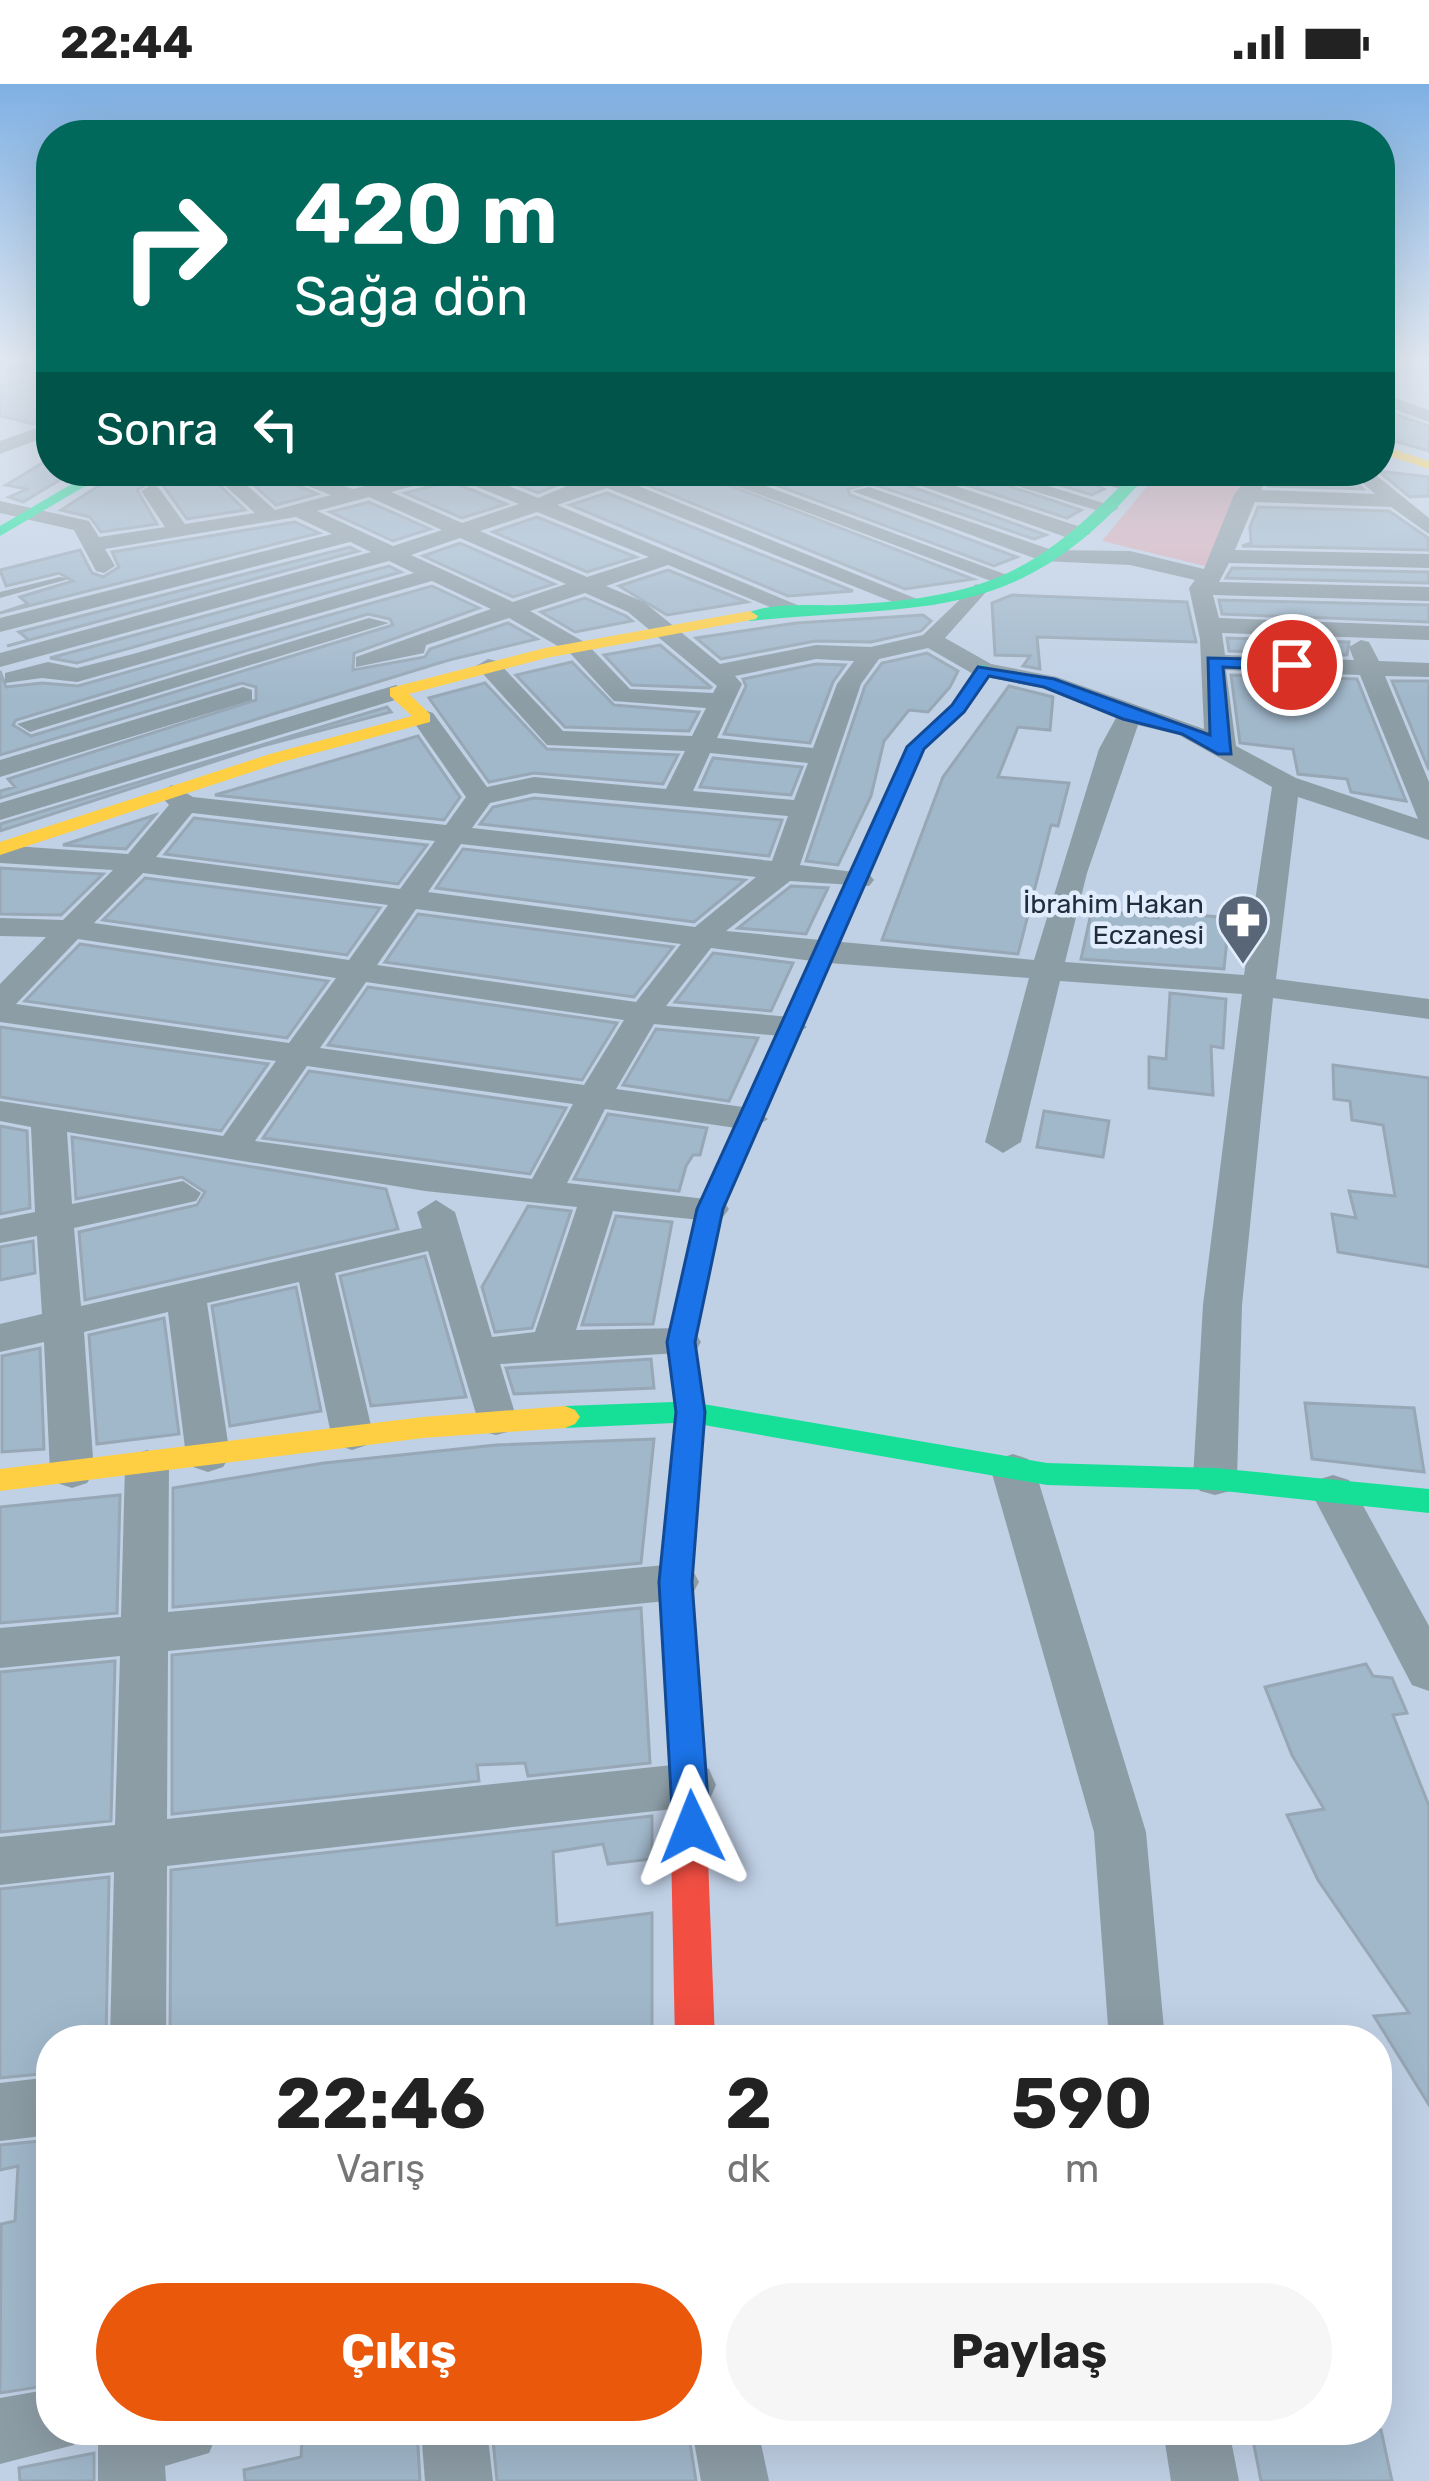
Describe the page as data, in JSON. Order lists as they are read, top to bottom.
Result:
{
  "places": {
    "pharmacy": ["İbrahim Hakan Eczanesi"]
  },
  "page": {
    "status": "22:44",
    "turn": ["420 m", "Sağa dön"],
    "then": "Sonra",
    "eta": [
      "22:46",
      "Varış",
      "2",
      "dk",
      "590",
      "m"
    ],
    "buttons": ["Çıkış", "Paylaş"]
  }
}
